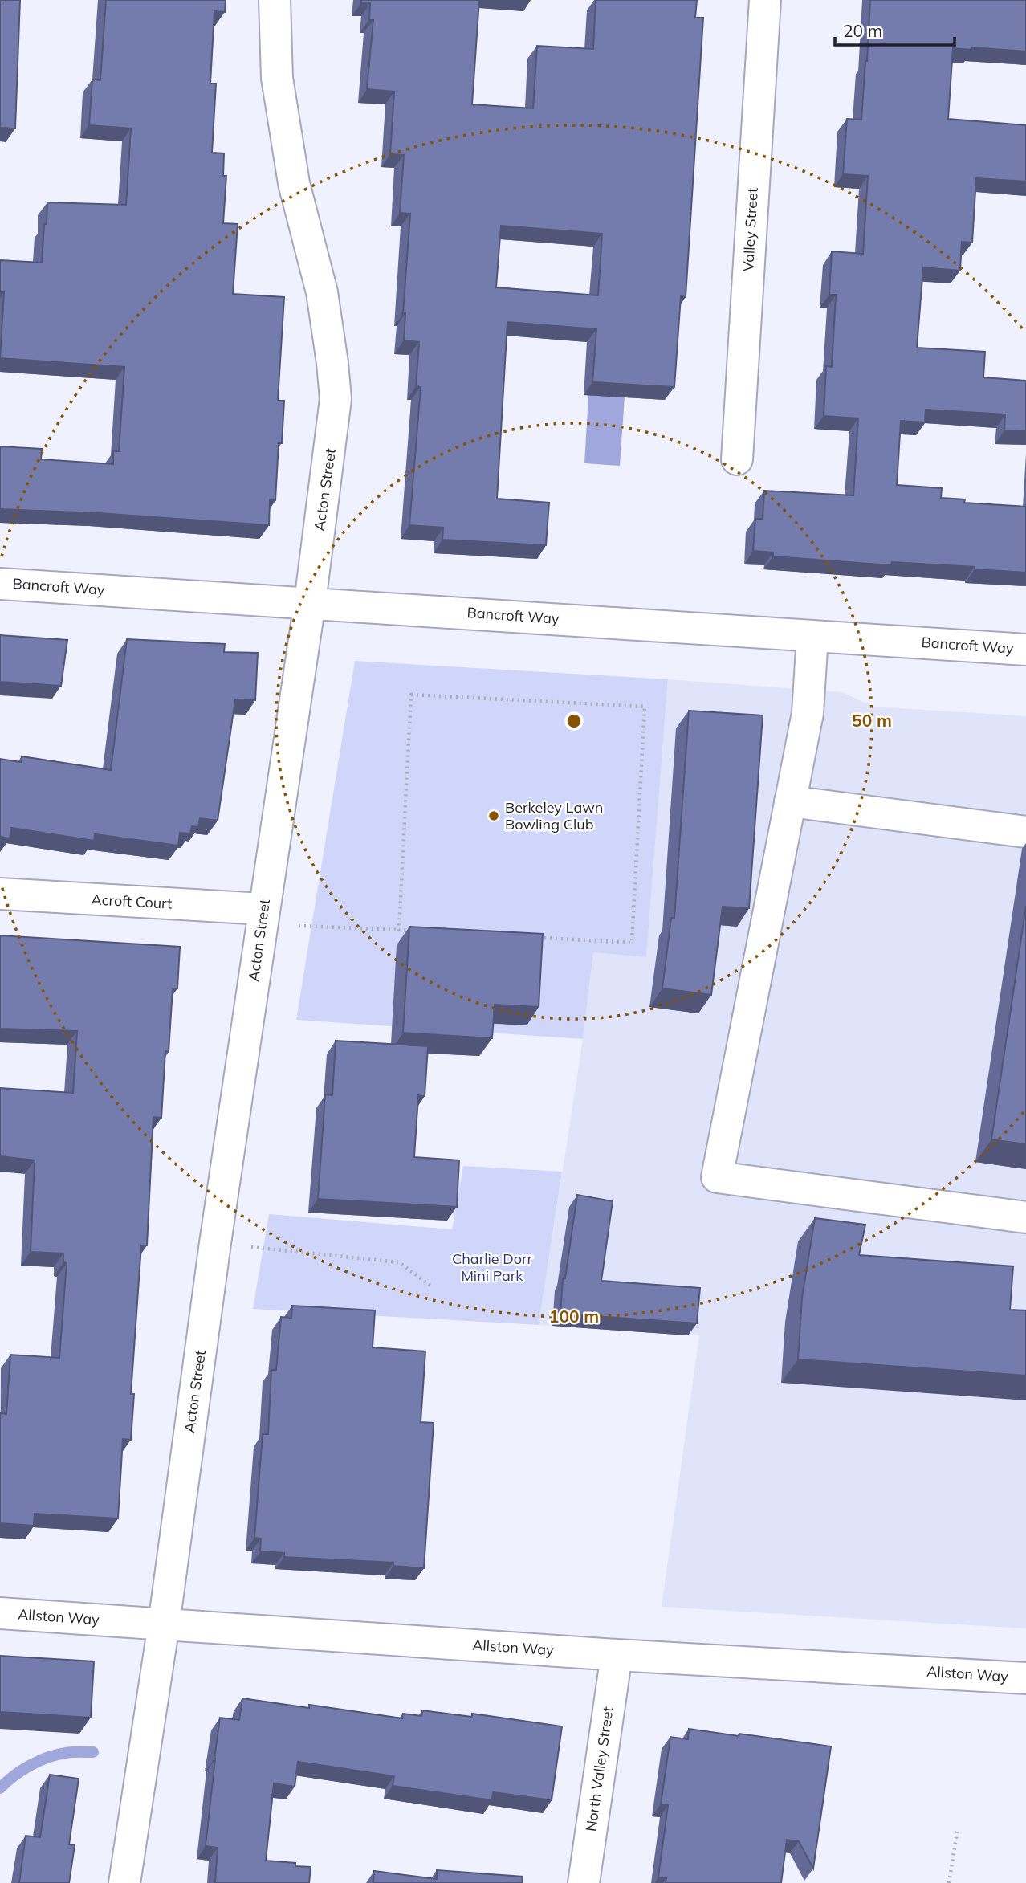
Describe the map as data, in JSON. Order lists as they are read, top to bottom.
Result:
{
  "streets": {
    "street": [
      "Valley Street",
      "Acton Street",
      "Bancroft Way",
      "Acroft Court",
      "Allston Way",
      "North Valley Street"
    ]
  },
  "crossings": [
    ["Acton Street", "Bancroft Way"],
    ["Acton Street", "Acroft Court"],
    ["Acton Street", "Allston Way"],
    ["Allston Way", "North Valley Street"]
  ],
  "parks": ["Charlie Dorr Mini Park"],
  "places": ["Berkeley Lawn Bowling Club"],
  "scale_bar": "20 m",
  "rings": ["50 m", "100 m"]
}
